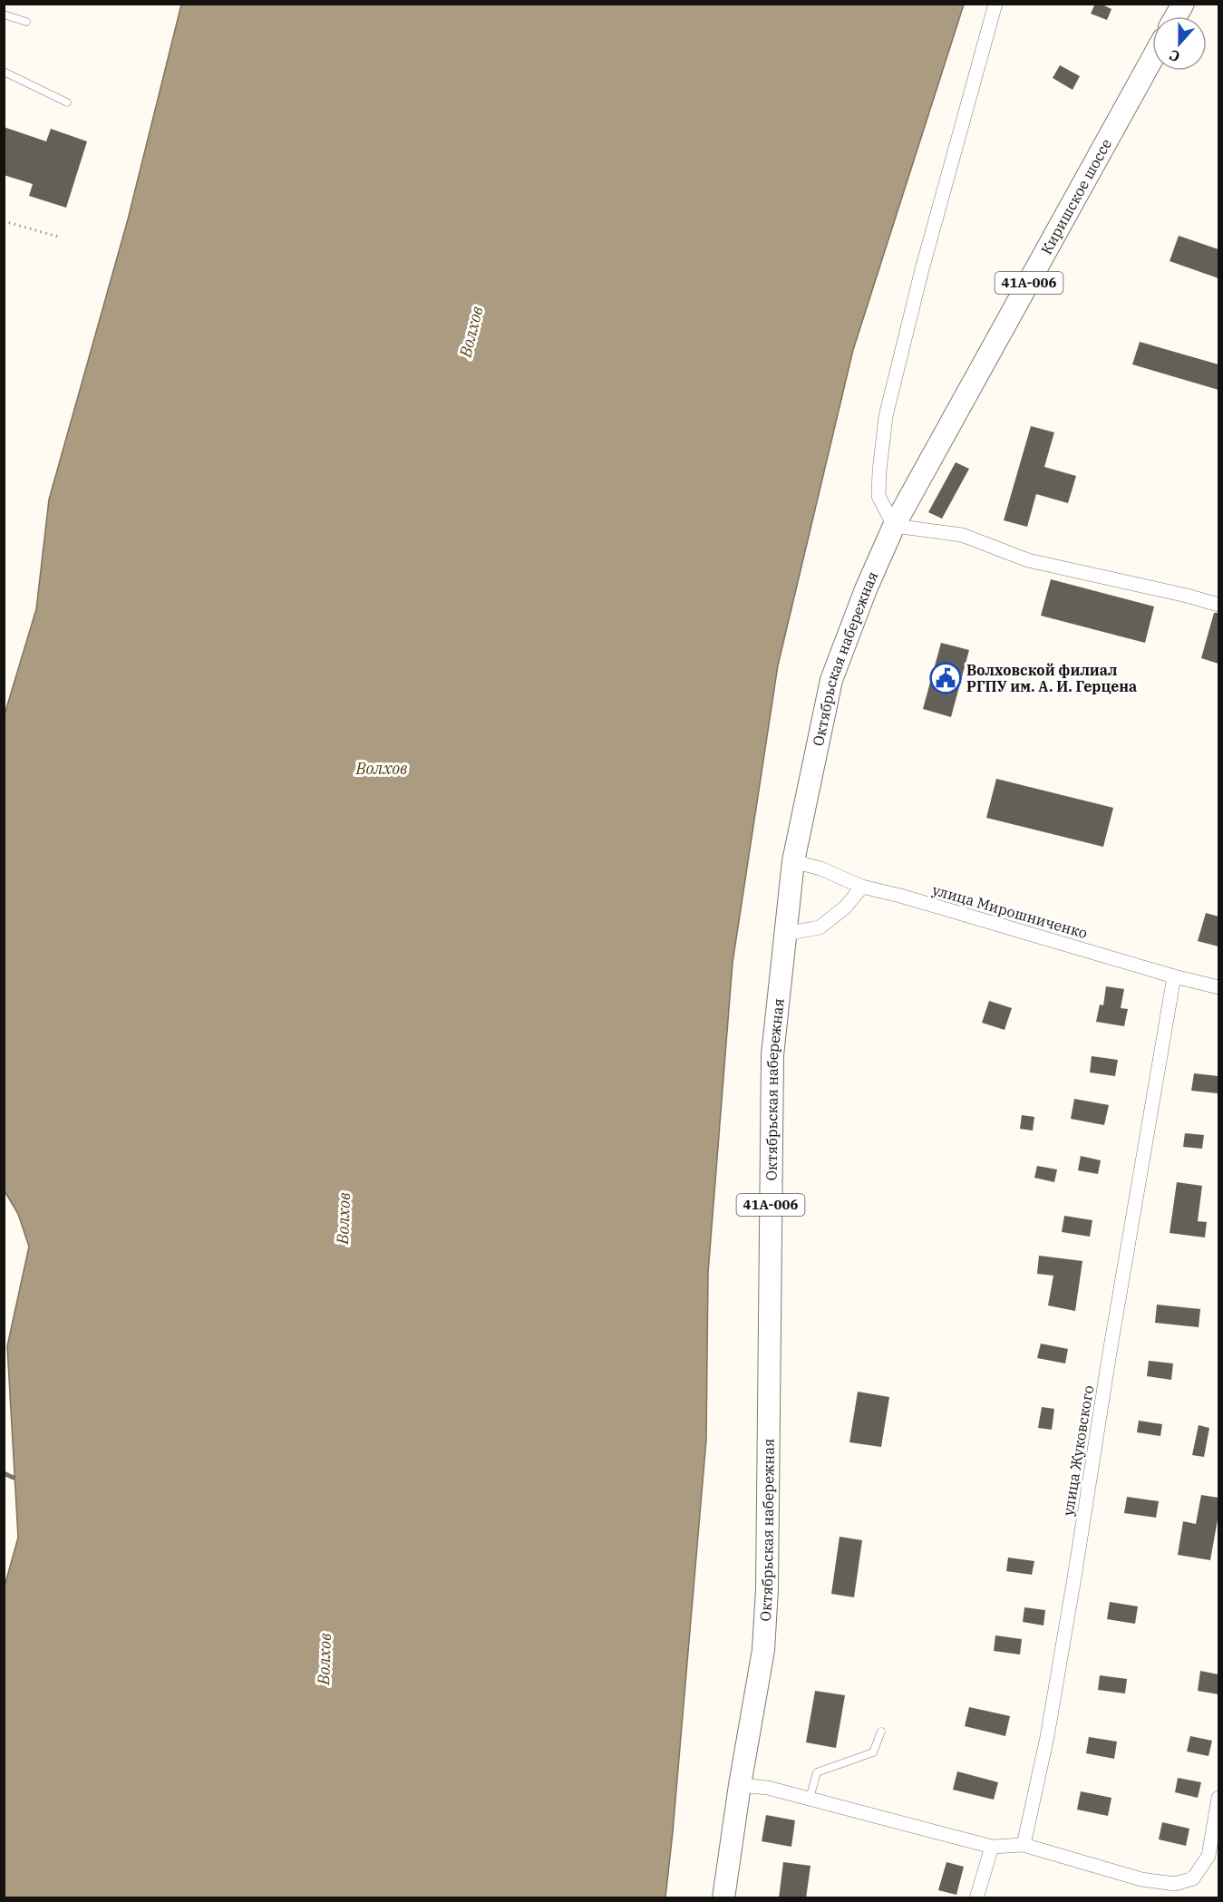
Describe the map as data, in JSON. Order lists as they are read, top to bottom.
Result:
{
  "streets": {
    "main road": ["Киришское шоссе", "41А-006", "Октябрьская набережная"],
    "street": ["улица Мирошниченко", "улица Жуковского"]
  },
  "crossings": [
    ["Киришское шоссе", "Октябрьская набережная"],
    ["Октябрьская набережная", "улица Мирошниченко"],
    ["улица Мирошниченко", "улица Жуковского"]
  ],
  "water": ["Волхов"],
  "places": {
    "public building": ["Волховской филиал РГПУ им. А. И. Герцена"]
  },
  "north": "bottom"
}
